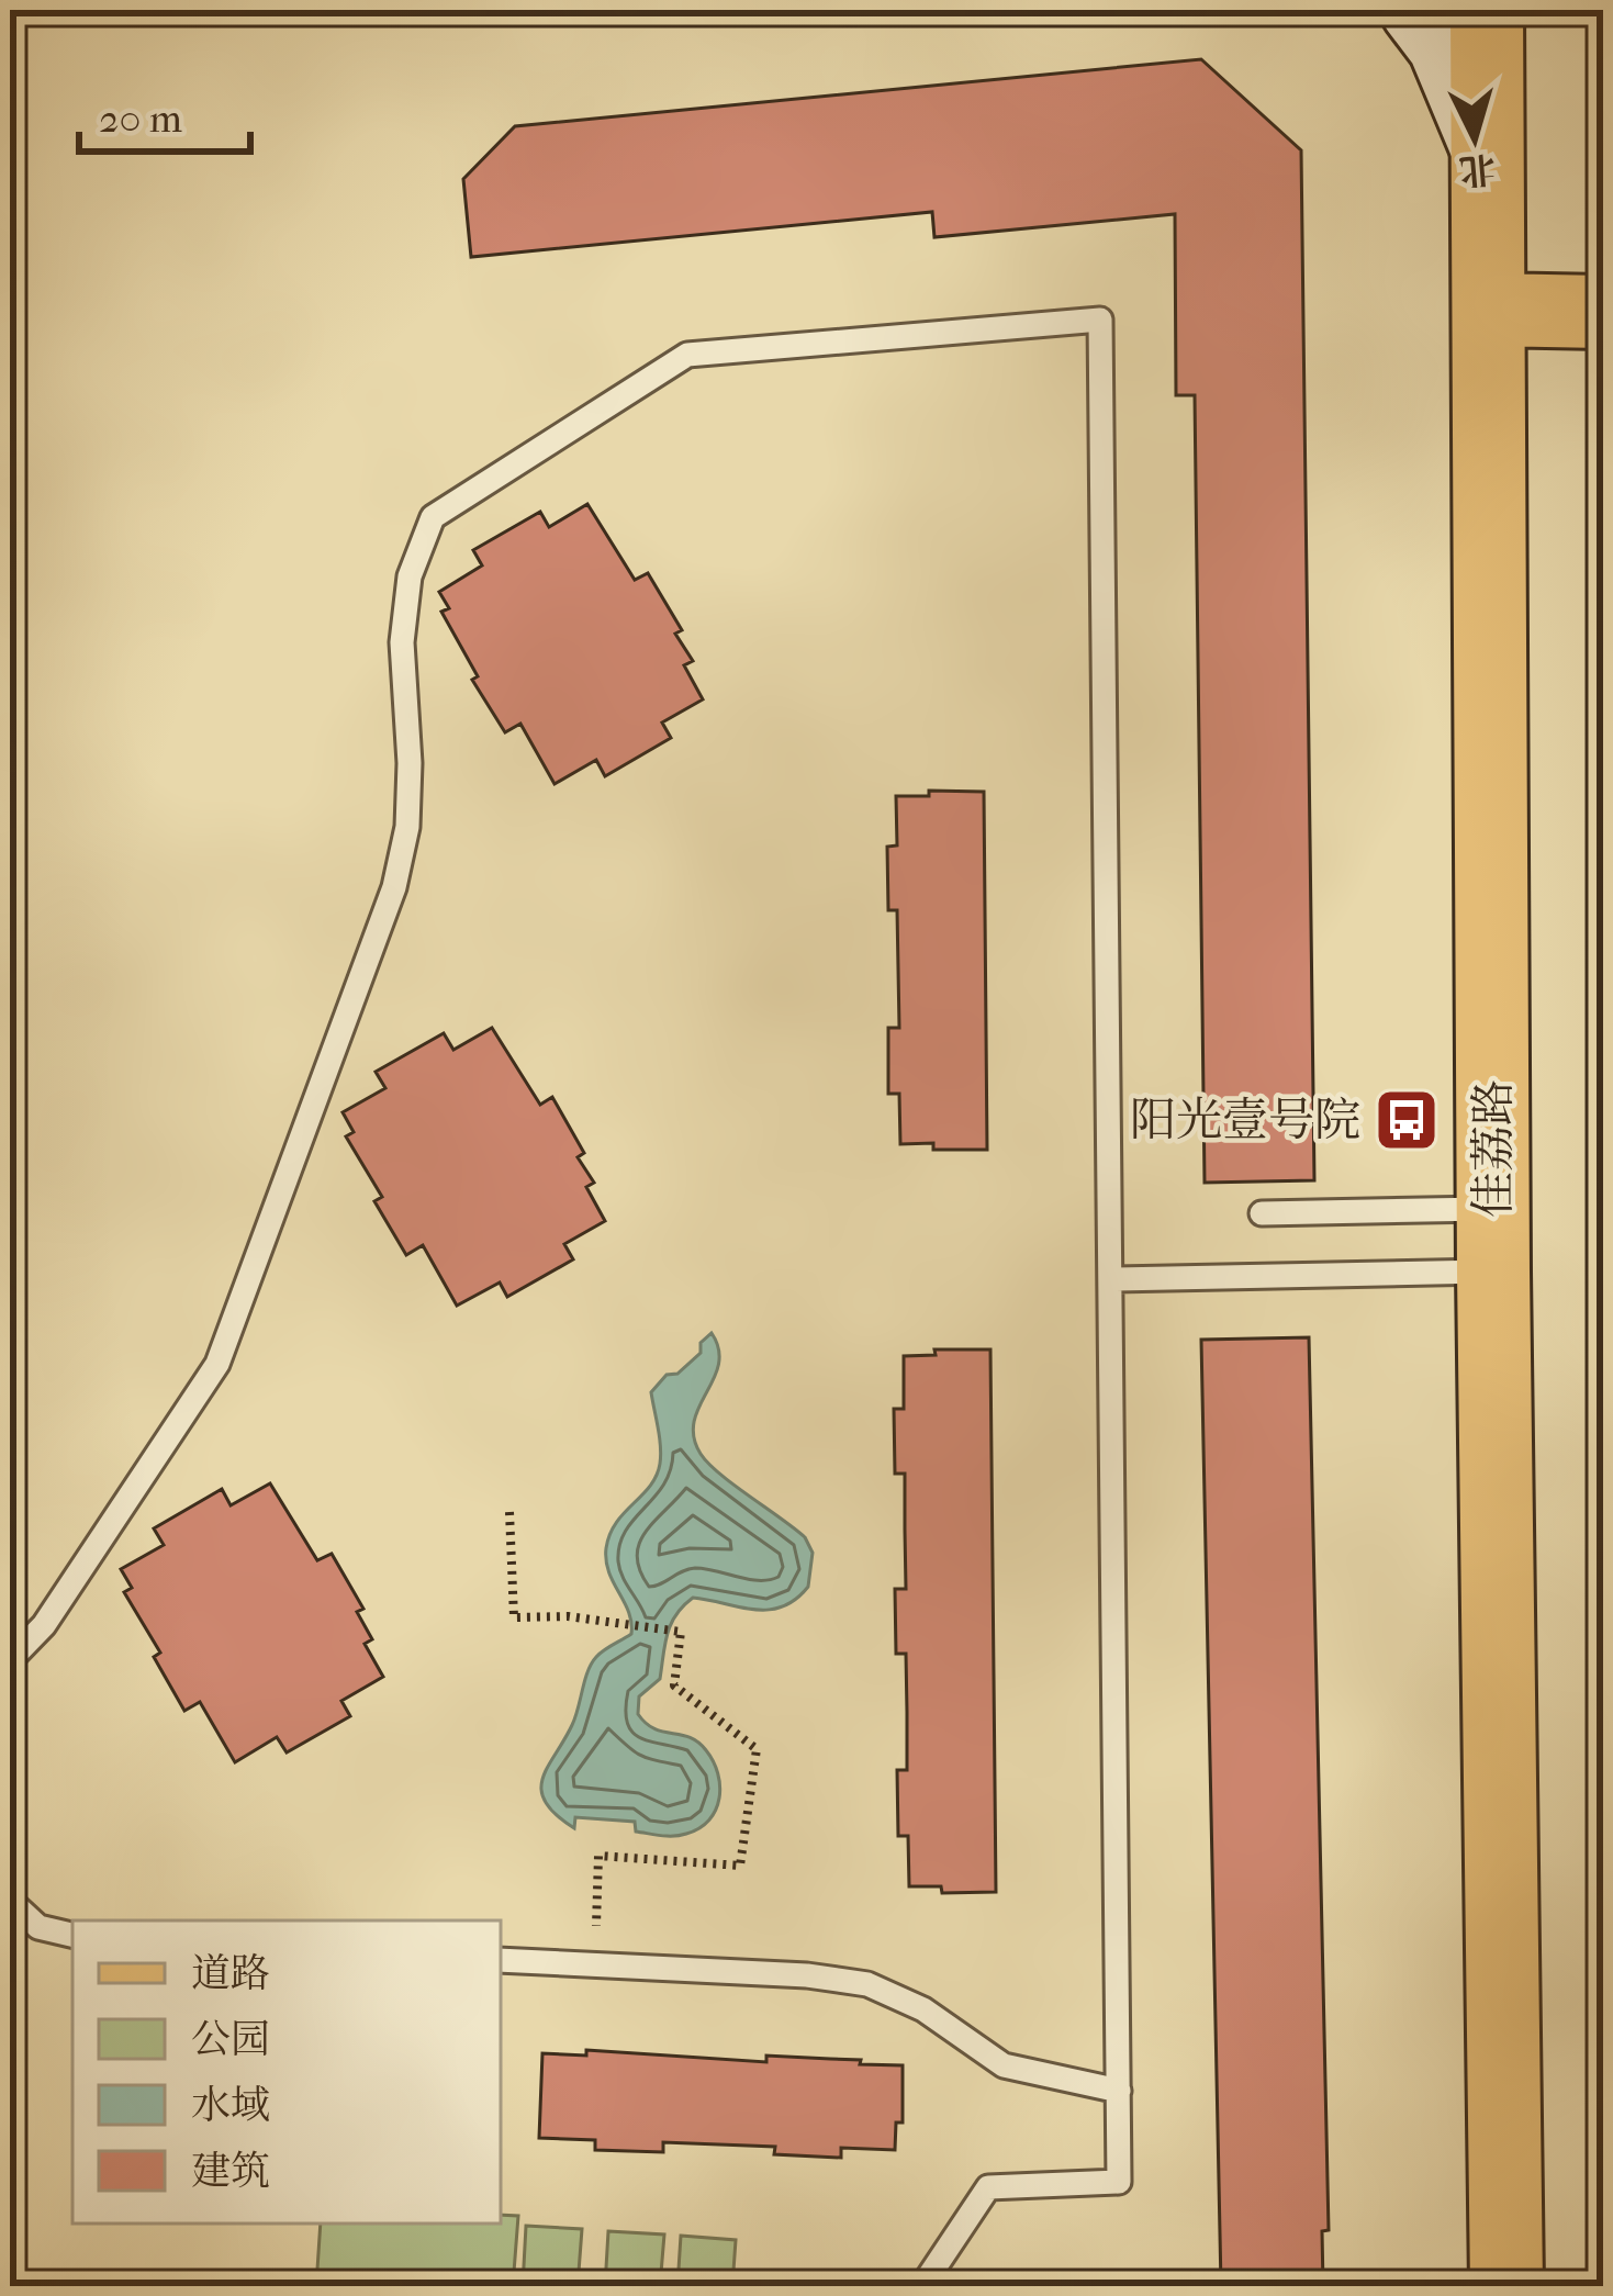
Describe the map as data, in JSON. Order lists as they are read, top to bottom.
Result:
{
  "streets": {
    "main road": ["佳荔路"]
  },
  "places": {
    "bus stop": ["阳光壹号院"]
  },
  "legend": [
    "道路",
    "公园",
    "水域",
    "建筑"
  ],
  "scale_bar": "20 m",
  "north": "bottom"
}
